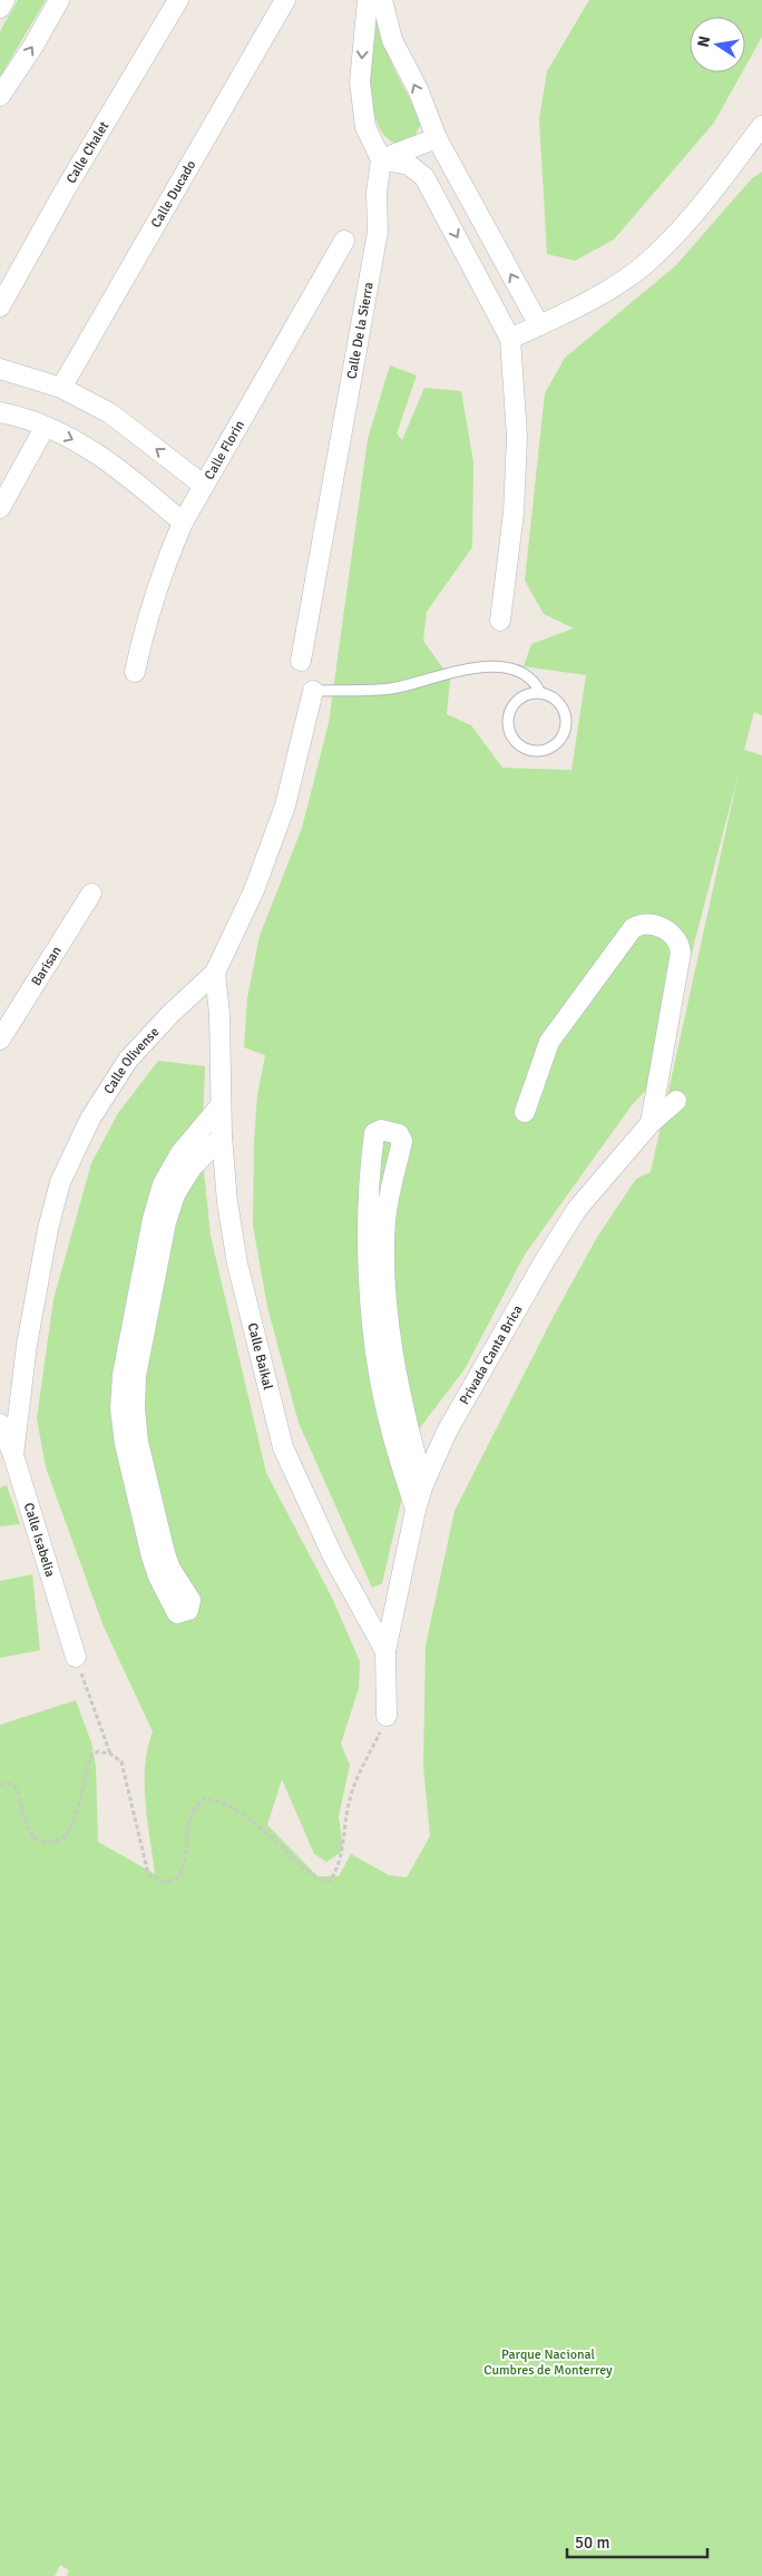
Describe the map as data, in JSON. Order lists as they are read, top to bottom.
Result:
{
  "streets": {
    "street": [
      "Calle Chalet",
      "Calle Ducado",
      "Calle De la Sierra",
      "Calle Florin",
      "Barisan",
      "Calle Olivense",
      "Privada Canta Brica",
      "Calle Baikal",
      "Calle Isabelia"
    ]
  },
  "crossings": [
    ["Calle Olivense", "Calle Baikal"],
    ["Calle Olivense", "Calle Isabelia"],
    ["Privada Canta Brica", "Calle Baikal"]
  ],
  "parks": ["Parque Nacional Cumbres de Monterrey"],
  "scale_bar": "50 m",
  "north": "left"
}
